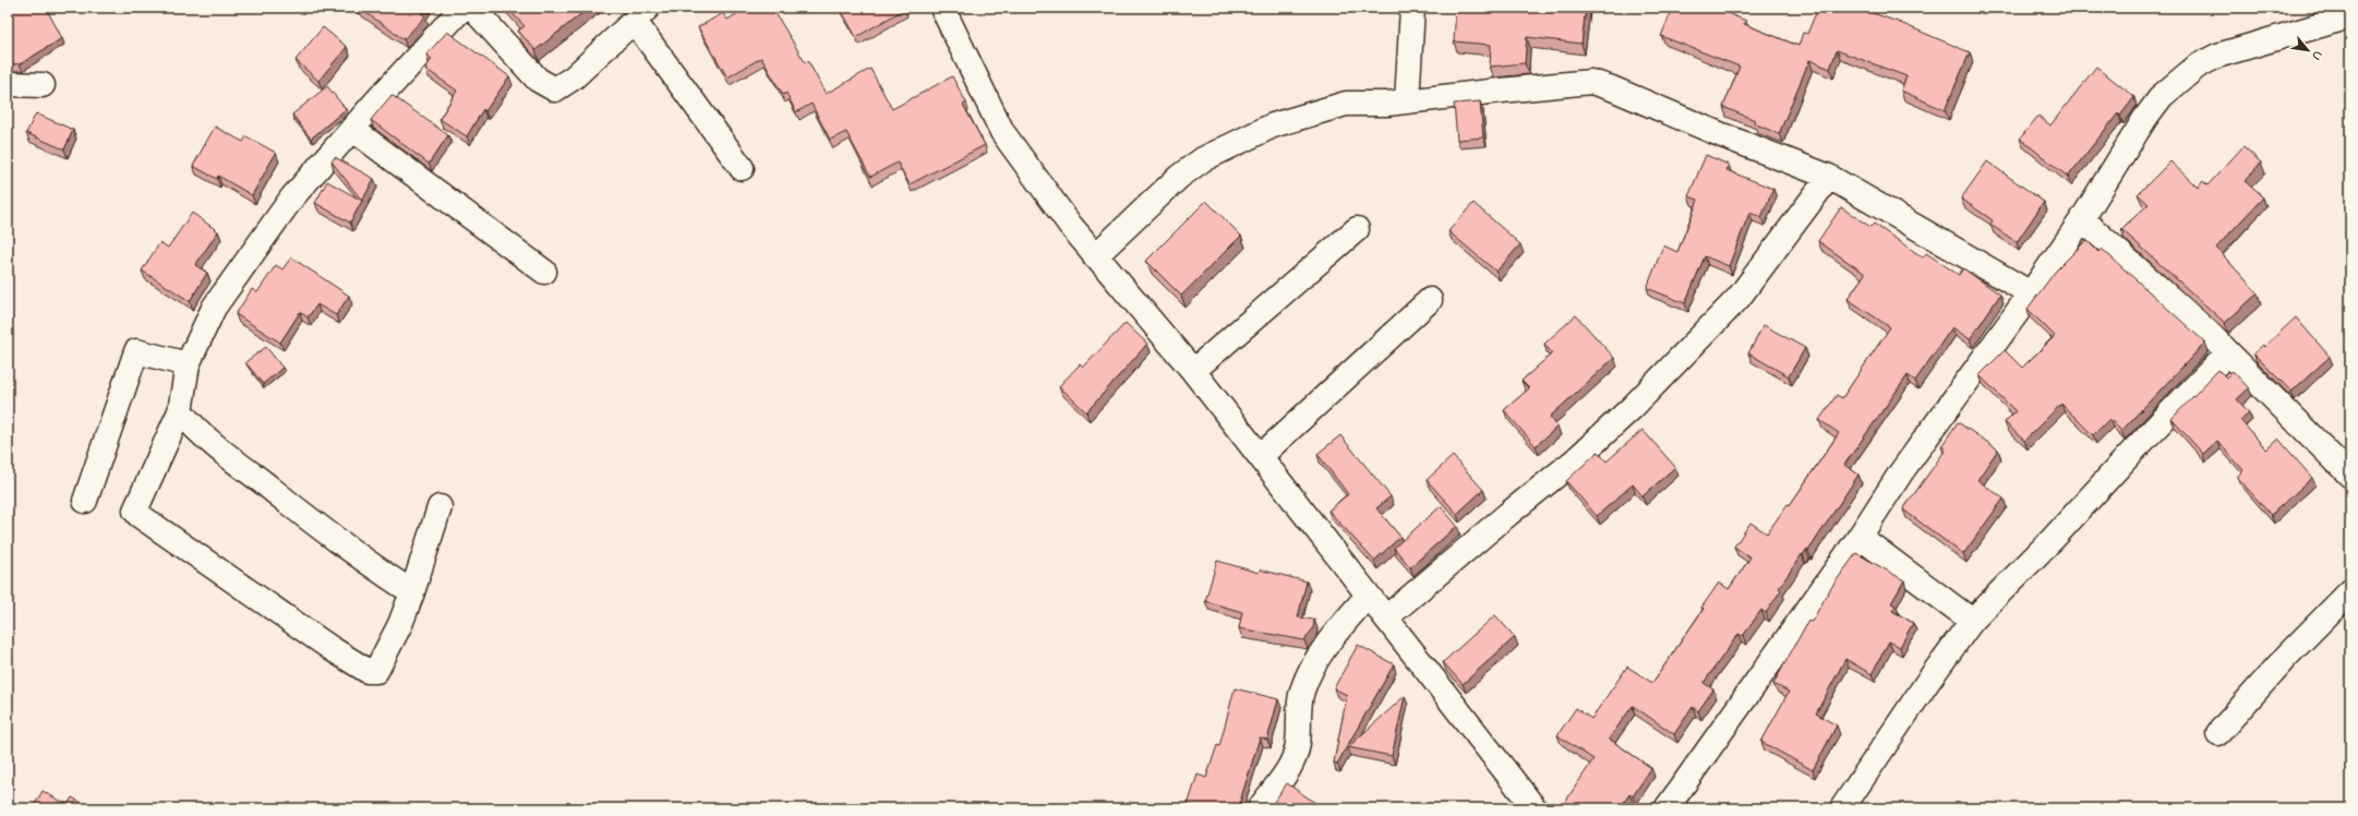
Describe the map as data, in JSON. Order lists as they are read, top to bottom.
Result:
{
  "north": "bottom right"
}
